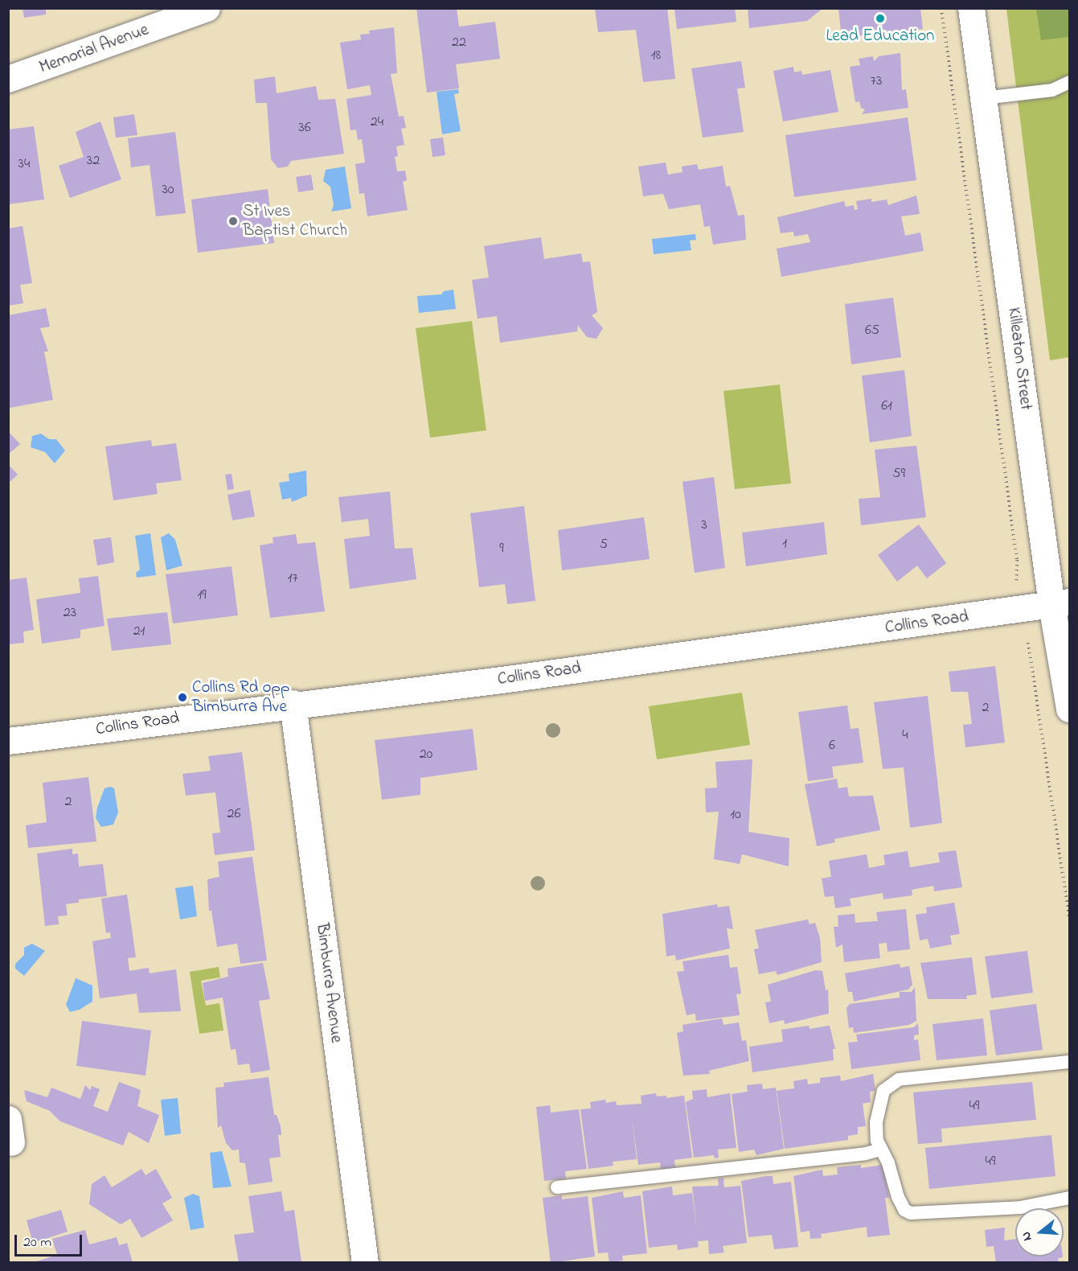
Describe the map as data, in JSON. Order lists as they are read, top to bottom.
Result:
{
  "streets": {
    "street": [
      "Memorial Avenue",
      "Killeaton Street",
      "Collins Road",
      "Bimburra Avenue"
    ]
  },
  "crossings": [
    ["Killeaton Street", "Collins Road"],
    ["Collins Road", "Bimburra Avenue"]
  ],
  "places": ["Lead Education", "St Ives Baptist Church", "Collins Rd opp Bimburra Ave"],
  "house_numbers": [
    "22",
    "18",
    "73",
    "24",
    "36",
    "32",
    "34",
    "30",
    "65",
    "61",
    "59",
    "3",
    "1",
    "5",
    "9",
    "17",
    "19",
    "23",
    "21",
    "2",
    "4",
    "6",
    "20",
    "2",
    "26",
    "10",
    "49",
    "49"
  ],
  "scale_bar": "20 m",
  "north": "left"
}
